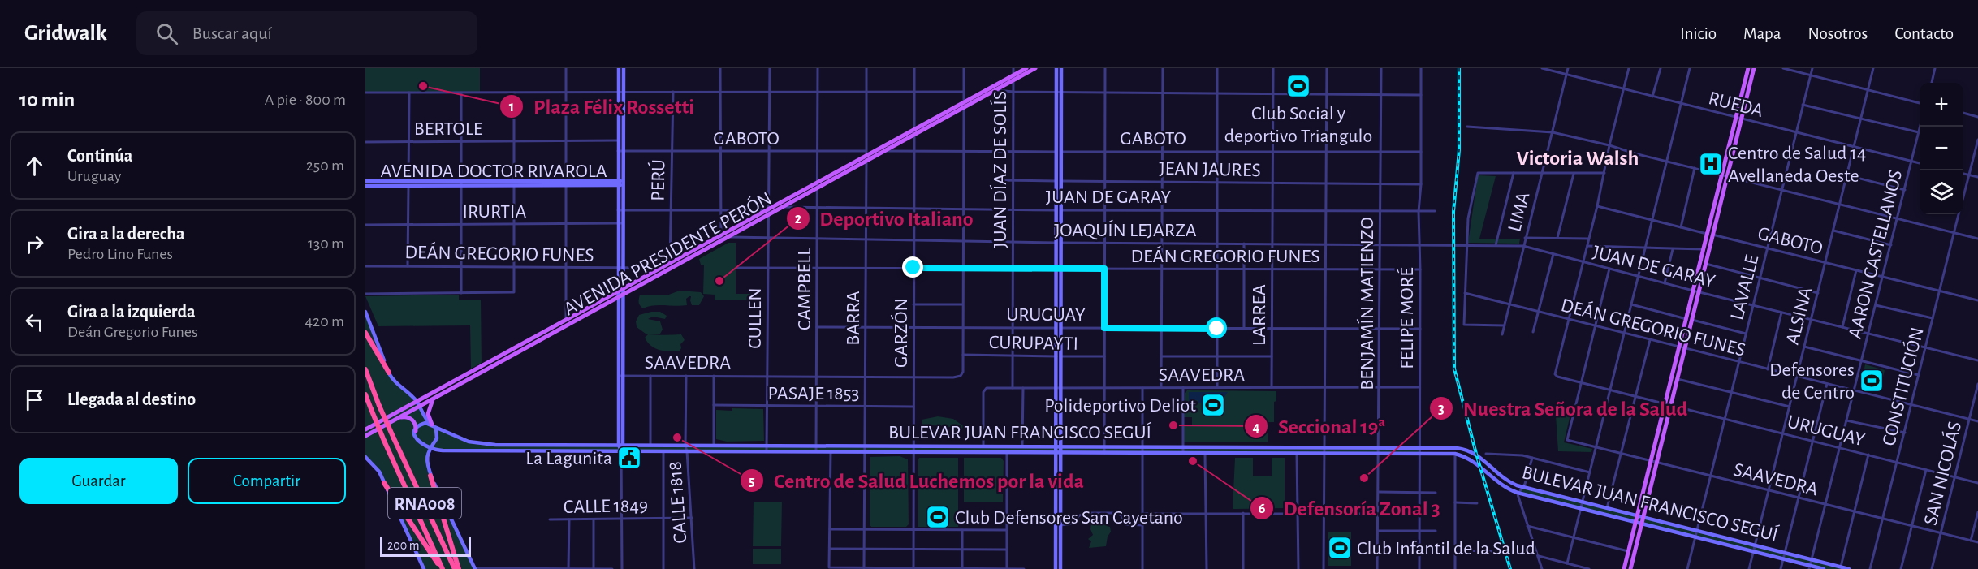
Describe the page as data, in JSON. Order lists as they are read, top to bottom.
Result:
{
  "streets": {
    "highway": ["RNA008"],
    "main road": ["AVENIDA DOCTOR RIVAROLA", "AVENIDA PRESIDENTE PERÓN", "BULEVAR JUAN FRANCISCO SEGUÍ"],
    "street": [
      "RUEDA",
      "BERTOLE",
      "GABOTO",
      "JEAN JAURES",
      "JUAN DÍAZ DE SOLÍS",
      "PERÚ",
      "JUAN DE GARAY",
      "IRURTIA",
      "LIMA",
      "JOAQUÍN LEJARZA",
      "DEÁN GREGORIO FUNES",
      "AARON CASTELLANOS",
      "LAVALLE",
      "CAMPBELL",
      "BENJAMÍN MATIENZO",
      "URUGUAY",
      "LARREA",
      "ALSINA",
      "CULLEN",
      "BARRA",
      "FELIPE MORÉ",
      "GARZÓN",
      "CURUPAYTI",
      "SAAVEDRA",
      "CONSTITUCIÓN",
      "PASAJE 1853",
      "SAN NICOLÁS",
      "CALLE 1818",
      "CALLE 1849"
    ]
  },
  "crossings": [
    ["RUEDA", "LIMA"],
    ["RUEDA", "AARON CASTELLANOS"],
    ["RUEDA", "LAVALLE"],
    ["RUEDA", "ALSINA"],
    ["GABOTO", "JUAN DÍAZ DE SOLÍS"],
    ["GABOTO", "PERÚ"],
    ["GABOTO", "AVENIDA PRESIDENTE PERÓN"],
    ["GABOTO", "AARON CASTELLANOS"],
    ["GABOTO", "LAVALLE"],
    ["GABOTO", "CAMPBELL"],
    ["GABOTO", "BENJAMÍN MATIENZO"],
    ["GABOTO", "LARREA"],
    ["GABOTO", "ALSINA"],
    ["GABOTO", "CULLEN"],
    ["GABOTO", "BARRA"],
    ["GABOTO", "FELIPE MORÉ"],
    ["GABOTO", "GARZÓN"],
    ["GABOTO", "CONSTITUCIÓN"],
    ["JEAN JAURES", "JUAN DÍAZ DE SOLÍS"],
    ["JEAN JAURES", "BENJAMÍN MATIENZO"],
    ["JEAN JAURES", "LARREA"],
    ["JEAN JAURES", "FELIPE MORÉ"],
    ["JUAN DÍAZ DE SOLÍS", "JUAN DE GARAY"],
    ["JUAN DÍAZ DE SOLÍS", "JOAQUÍN LEJARZA"],
    ["JUAN DÍAZ DE SOLÍS", "DEÁN GREGORIO FUNES"],
    ["JUAN DÍAZ DE SOLÍS", "AVENIDA PRESIDENTE PERÓN"],
    ["JUAN DÍAZ DE SOLÍS", "URUGUAY"],
    ["JUAN DÍAZ DE SOLÍS", "CURUPAYTI"],
    ["JUAN DÍAZ DE SOLÍS", "SAAVEDRA"],
    ["PERÚ", "AVENIDA PRESIDENTE PERÓN"],
    ["JUAN DE GARAY", "LIMA"],
    ["JUAN DE GARAY", "JOAQUÍN LEJARZA"],
    ["JUAN DE GARAY", "AVENIDA PRESIDENTE PERÓN"],
    ["JUAN DE GARAY", "AARON CASTELLANOS"],
    ["JUAN DE GARAY", "LAVALLE"],
    ["JUAN DE GARAY", "CAMPBELL"],
    ["JUAN DE GARAY", "BENJAMÍN MATIENZO"],
    ["JUAN DE GARAY", "LARREA"],
    ["JUAN DE GARAY", "ALSINA"],
    ["JUAN DE GARAY", "BARRA"],
    ["JUAN DE GARAY", "FELIPE MORÉ"],
    ["JUAN DE GARAY", "GARZÓN"],
    ["JUAN DE GARAY", "CONSTITUCIÓN"],
    ["LIMA", "JOAQUÍN LEJARZA"],
    ["LIMA", "DEÁN GREGORIO FUNES"],
    ["JOAQUÍN LEJARZA", "AVENIDA PRESIDENTE PERÓN"],
    ["JOAQUÍN LEJARZA", "CAMPBELL"],
    ["JOAQUÍN LEJARZA", "BENJAMÍN MATIENZO"],
    ["JOAQUÍN LEJARZA", "LARREA"],
    ["JOAQUÍN LEJARZA", "CULLEN"],
    ["JOAQUÍN LEJARZA", "BARRA"],
    ["JOAQUÍN LEJARZA", "FELIPE MORÉ"],
    ["JOAQUÍN LEJARZA", "GARZÓN"],
    ["DEÁN GREGORIO FUNES", "AVENIDA PRESIDENTE PERÓN"],
    ["DEÁN GREGORIO FUNES", "AARON CASTELLANOS"],
    ["DEÁN GREGORIO FUNES", "LAVALLE"],
    ["DEÁN GREGORIO FUNES", "CAMPBELL"],
    ["DEÁN GREGORIO FUNES", "BENJAMÍN MATIENZO"],
    ["DEÁN GREGORIO FUNES", "URUGUAY"],
    ["DEÁN GREGORIO FUNES", "LARREA"],
    ["DEÁN GREGORIO FUNES", "ALSINA"],
    ["DEÁN GREGORIO FUNES", "CULLEN"],
    ["DEÁN GREGORIO FUNES", "BARRA"],
    ["DEÁN GREGORIO FUNES", "FELIPE MORÉ"],
    ["DEÁN GREGORIO FUNES", "GARZÓN"],
    ["DEÁN GREGORIO FUNES", "CONSTITUCIÓN"],
    ["DEÁN GREGORIO FUNES", "SAN NICOLÁS"],
    ["AVENIDA PRESIDENTE PERÓN", "CAMPBELL"],
    ["AVENIDA PRESIDENTE PERÓN", "CULLEN"],
    ["AVENIDA PRESIDENTE PERÓN", "BARRA"],
    ["AVENIDA PRESIDENTE PERÓN", "GARZÓN"],
    ["AARON CASTELLANOS", "URUGUAY"],
    ["AARON CASTELLANOS", "SAAVEDRA"],
    ["AARON CASTELLANOS", "BULEVAR JUAN FRANCISCO SEGUÍ"],
    ["LAVALLE", "URUGUAY"],
    ["LAVALLE", "SAAVEDRA"],
    ["LAVALLE", "BULEVAR JUAN FRANCISCO SEGUÍ"],
    ["CAMPBELL", "URUGUAY"],
    ["CAMPBELL", "SAAVEDRA"],
    ["CAMPBELL", "PASAJE 1853"],
    ["CAMPBELL", "BULEVAR JUAN FRANCISCO SEGUÍ"],
    ["BENJAMÍN MATIENZO", "URUGUAY"],
    ["BENJAMÍN MATIENZO", "SAAVEDRA"],
    ["BENJAMÍN MATIENZO", "BULEVAR JUAN FRANCISCO SEGUÍ"],
    ["URUGUAY", "LARREA"],
    ["URUGUAY", "ALSINA"],
    ["URUGUAY", "BARRA"],
    ["URUGUAY", "FELIPE MORÉ"],
    ["URUGUAY", "GARZÓN"],
    ["URUGUAY", "SAAVEDRA"],
    ["URUGUAY", "CONSTITUCIÓN"],
    ["URUGUAY", "SAN NICOLÁS"],
    ["LARREA", "SAAVEDRA"],
    ["ALSINA", "SAAVEDRA"],
    ["ALSINA", "BULEVAR JUAN FRANCISCO SEGUÍ"],
    ["CULLEN", "SAAVEDRA"],
    ["CULLEN", "PASAJE 1853"],
    ["CULLEN", "BULEVAR JUAN FRANCISCO SEGUÍ"],
    ["BARRA", "SAAVEDRA"],
    ["BARRA", "PASAJE 1853"],
    ["BARRA", "BULEVAR JUAN FRANCISCO SEGUÍ"],
    ["FELIPE MORÉ", "SAAVEDRA"],
    ["FELIPE MORÉ", "BULEVAR JUAN FRANCISCO SEGUÍ"],
    ["GARZÓN", "SAAVEDRA"],
    ["GARZÓN", "PASAJE 1853"],
    ["GARZÓN", "BULEVAR JUAN FRANCISCO SEGUÍ"],
    ["CURUPAYTI", "SAAVEDRA"],
    ["SAAVEDRA", "CONSTITUCIÓN"],
    ["SAAVEDRA", "BULEVAR JUAN FRANCISCO SEGUÍ"],
    ["SAAVEDRA", "SAN NICOLÁS"],
    ["SAAVEDRA", "CALLE 1818"],
    ["BULEVAR JUAN FRANCISCO SEGUÍ", "CALLE 1818"],
    ["CALLE 1818", "CALLE 1849"]
  ],
  "districts": ["Victoria Walsh"],
  "places": {
    "other": [
      "Plaza Félix Rossetti",
      "Deportivo Italiano",
      "Seccional 19ª",
      "Centro de Salud Luchemos por la vida",
      "Defensoría Zonal 3",
      "Nuestra Señora de la Salud"
    ],
    "sports": [
      "Club Social y deportivo Triangulo",
      "Defensores de Centro",
      "Polideportivo Deliot",
      "Club Defensores San Cayetano",
      "Club Infantil de la Salud"
    ],
    "hospital": ["Centro de Salud 14 Avellaneda Oeste"],
    "public building": ["La Lagunita"]
  },
  "scale_bar": "200 m",
  "page": {
    "header": "Gridwalk",
    "search": "Buscar aquí",
    "nav": [
      "Inicio",
      "Mapa",
      "Nosotros",
      "Contacto"
    ],
    "heading": ["10 min", "A pie · 800 m"],
    "map_buttons": ["+", "−"],
    "list": [
      ["Continúa", "Uruguay", "250 m"],
      ["Gira a la derecha", "Pedro Lino Funes", "130 m"],
      ["Gira a la izquierda", "Deán Gregorio Funes", "420 m"],
      "Llegada al destino"
    ],
    "buttons": ["Guardar", "Compartir"],
    "scale": "200 m"
  }
}
